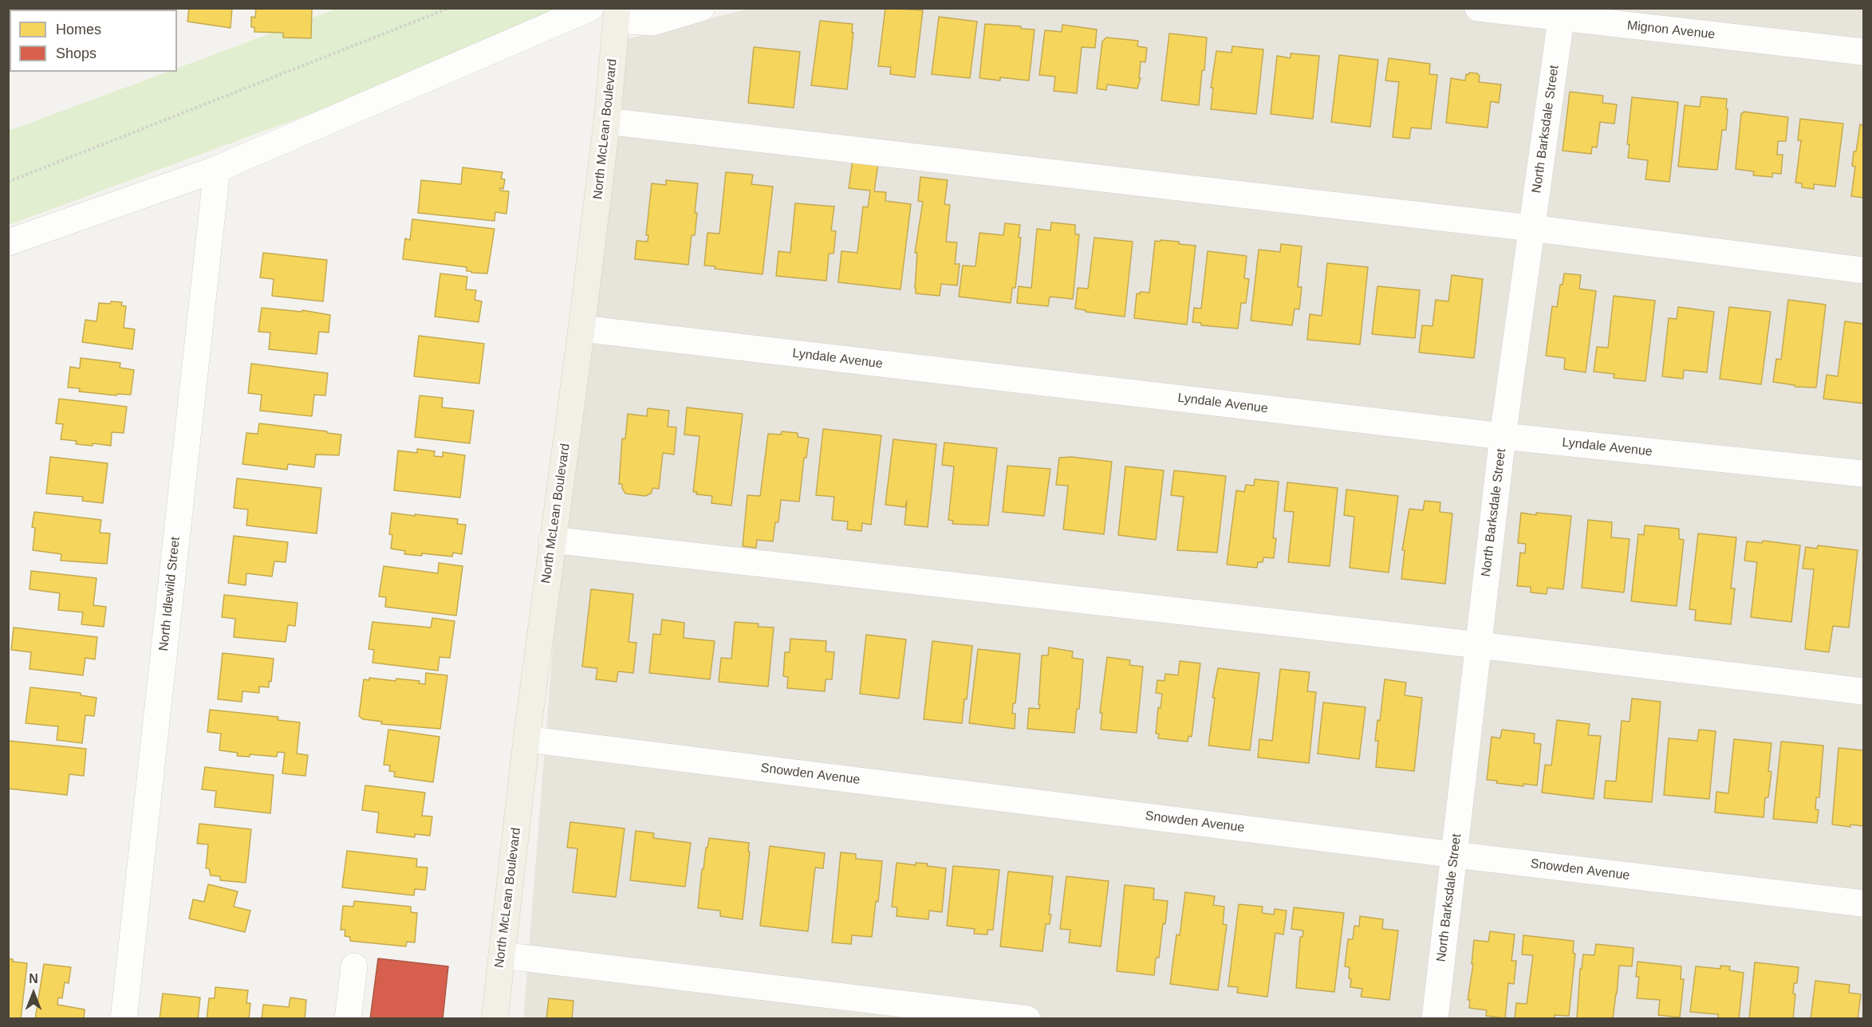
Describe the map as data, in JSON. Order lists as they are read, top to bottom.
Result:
{
  "streets": {
    "main road": ["North McLean Boulevard"],
    "street": [
      "Mignon Avenue",
      "North Barksdale Street",
      "Lyndale Avenue",
      "North Idlewild Street",
      "Snowden Avenue"
    ]
  },
  "crossings": [
    ["Mignon Avenue", "North Barksdale Street"],
    ["North McLean Boulevard", "Lyndale Avenue"],
    ["North McLean Boulevard", "Snowden Avenue"],
    ["North Barksdale Street", "Lyndale Avenue"],
    ["North Barksdale Street", "Snowden Avenue"]
  ],
  "legend": ["Homes", "Shops"],
  "north": "top"
}
